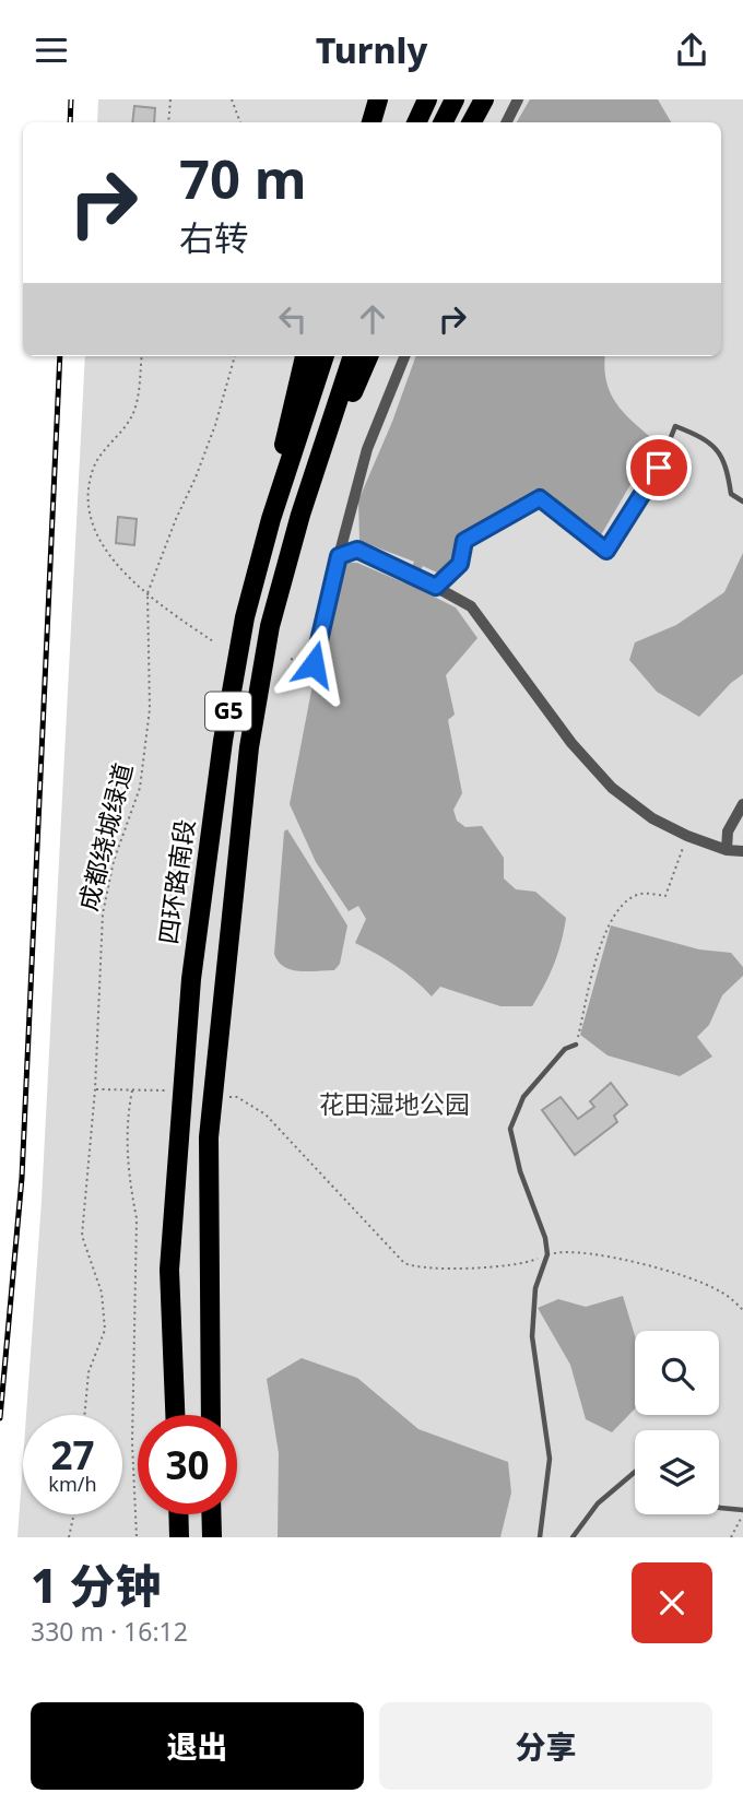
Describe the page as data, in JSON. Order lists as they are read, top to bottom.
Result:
{
  "streets": {
    "highway": ["G5", "四环路南段"],
    "path": ["成都绕城绿道"]
  },
  "parks": ["花田湿地公园"],
  "page": {
    "header": "Turnly",
    "turn": ["70 m", "右转"],
    "speed": "27 km/h",
    "limit": "30",
    "heading": ["1 分钟", "330 m · 16:12"],
    "buttons": ["退出", "分享"]
  }
}
